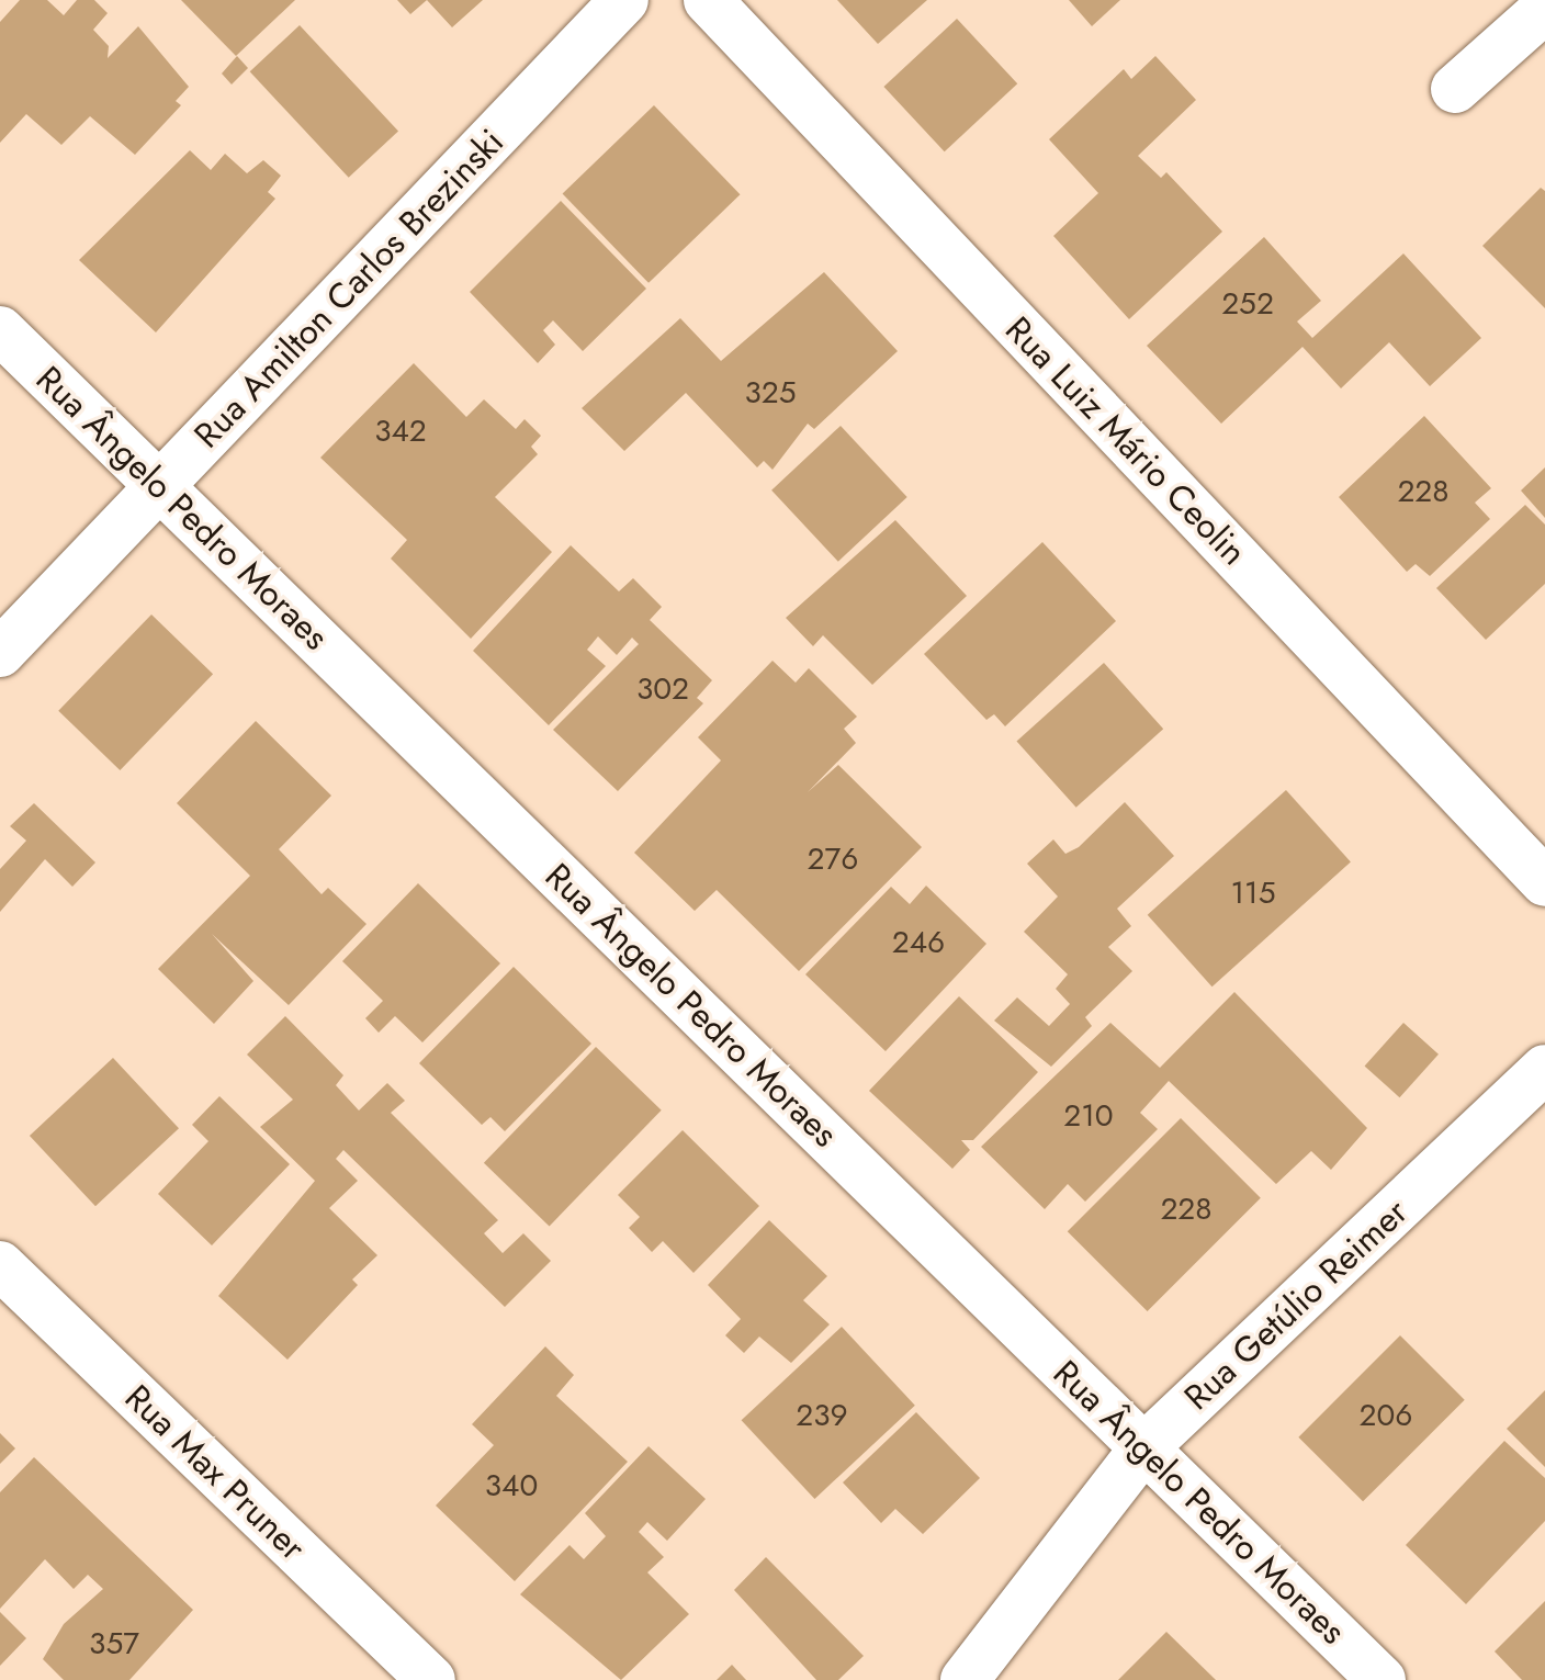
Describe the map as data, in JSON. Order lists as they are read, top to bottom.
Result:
{
  "streets": {
    "street": [
      "Rua Amilton Carlos Brezinski",
      "Rua Luiz Mário Ceolin",
      "Rua Ângelo Pedro Moraes",
      "Rua Getúlio Reimer",
      "Rua Max Pruner"
    ]
  },
  "crossings": [
    ["Rua Amilton Carlos Brezinski", "Rua Ângelo Pedro Moraes"],
    ["Rua Ângelo Pedro Moraes", "Rua Getúlio Reimer"]
  ],
  "house_numbers": [
    "252",
    "325",
    "342",
    "228",
    "302",
    "276",
    "115",
    "246",
    "210",
    "228",
    "239",
    "206",
    "340",
    "357"
  ]
}
